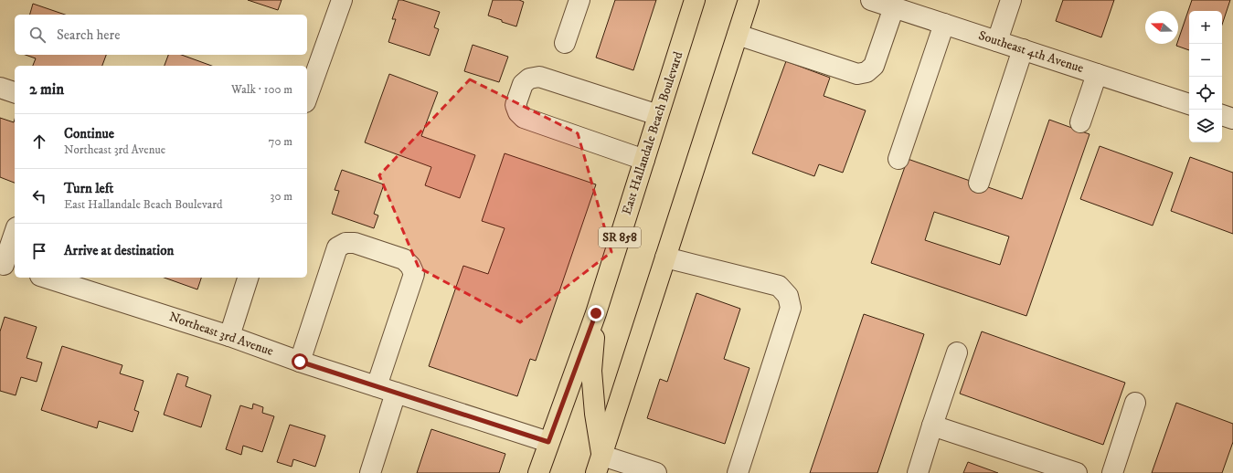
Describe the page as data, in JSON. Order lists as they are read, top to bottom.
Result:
{
  "streets": {
    "main road": ["East Hallandale Beach Boulevard", "SR 858"],
    "street": ["Southeast 4th Avenue", "Northeast 3rd Avenue"]
  },
  "crossings": [
    ["East Hallandale Beach Boulevard", "Northeast 3rd Avenue"]
  ],
  "north": "left",
  "page": {
    "map_buttons": ["+", "−"],
    "search": "Search here",
    "heading": ["2 min", "Walk · 100 m"],
    "list": [
      ["Continue", "Northeast 3rd Avenue", "70 m"],
      ["Turn left", "East Hallandale Beach Boulevard", "30 m"],
      "Arrive at destination"
    ]
  }
}
